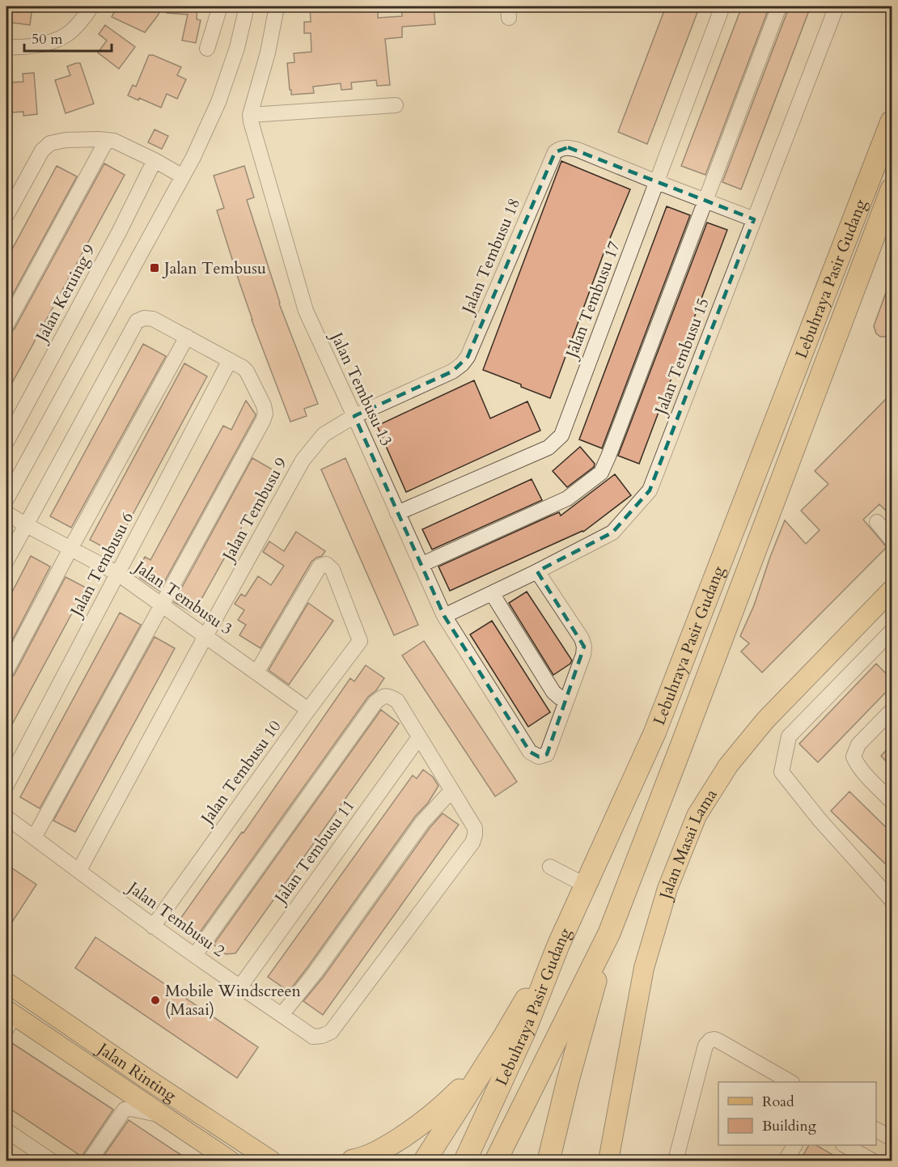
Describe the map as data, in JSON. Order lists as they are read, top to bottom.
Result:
{
  "streets": {
    "highway": ["Lebuhraya Pasir Gudang"],
    "main road": ["Jalan Masai Lama", "Jalan Rinting"],
    "street": [
      "Jalan Tembusu 18",
      "Jalan Keruing 9",
      "Jalan Tembusu 17",
      "Jalan Tembusu 15",
      "Jalan Tembusu 13",
      "Jalan Tembusu 9",
      "Jalan Tembusu 6",
      "Jalan Tembusu 3",
      "Jalan Tembusu 10",
      "Jalan Tembusu 11",
      "Jalan Tembusu 2"
    ]
  },
  "crossings": [
    ["Jalan Tembusu 18", "Jalan Tembusu 17"],
    ["Jalan Tembusu 18", "Jalan Tembusu 13"],
    ["Jalan Tembusu 18", "Jalan Tembusu 9"],
    ["Jalan Tembusu 17", "Jalan Tembusu 13"],
    ["Jalan Tembusu 15", "Jalan Tembusu 13"],
    ["Jalan Tembusu 13", "Jalan Tembusu 9"],
    ["Jalan Tembusu 9", "Jalan Tembusu 3"],
    ["Jalan Tembusu 9", "Jalan Tembusu 2"],
    ["Jalan Tembusu 6", "Jalan Tembusu 3"],
    ["Jalan Tembusu 3", "Jalan Tembusu 10"],
    ["Jalan Tembusu 10", "Jalan Tembusu 2"],
    ["Jalan Tembusu 11", "Jalan Tembusu 2"]
  ],
  "places": {
    "transit": ["Jalan Tembusu"],
    "other": ["Mobile Windscreen (Masai)"]
  },
  "legend": ["Road", "Building"],
  "scale_bar": "50 m"
}
